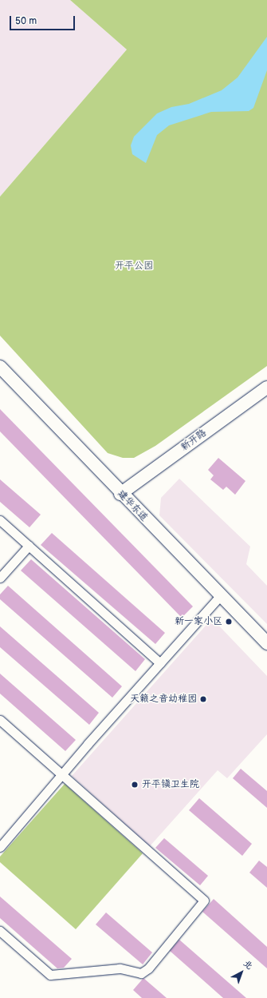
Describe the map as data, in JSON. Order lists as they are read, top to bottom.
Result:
{
  "streets": {
    "main road": ["新开路", "建华东道"]
  },
  "crossings": [
    ["新开路", "建华东道"]
  ],
  "parks": ["开平公园"],
  "places": ["新一家小区", "天籁之音幼稚园", "开平镇卫生院"],
  "scale_bar": "50 m",
  "north": "top right"
}
